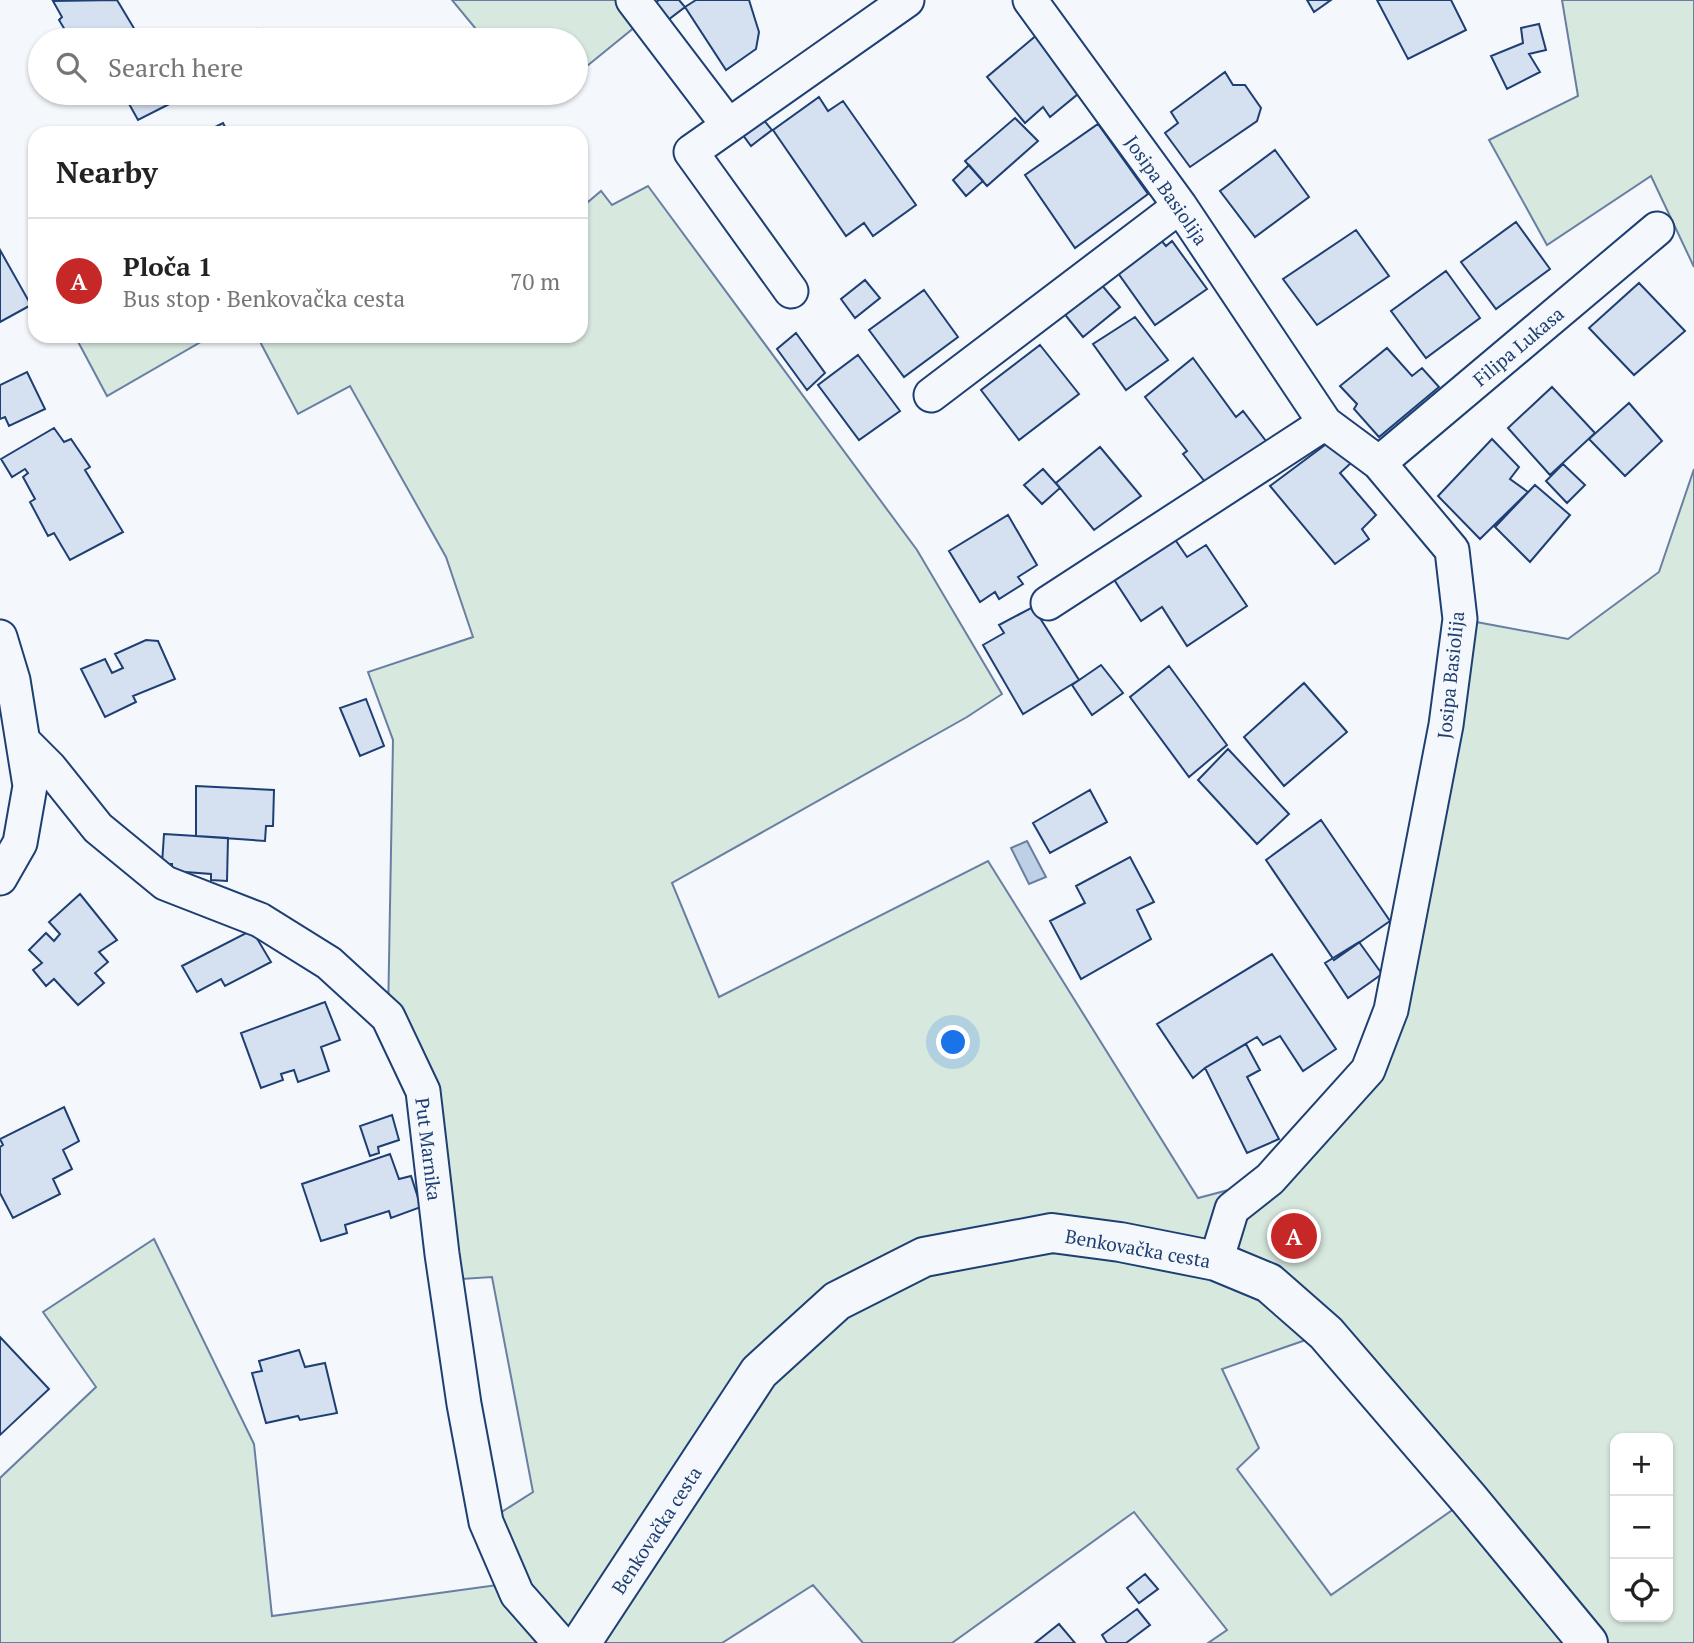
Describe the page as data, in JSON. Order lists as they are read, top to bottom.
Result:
{
  "streets": {
    "main road": ["Benkovačka cesta"],
    "street": ["Josipa Basiolija", "Filipa Lukasa", "Put Marnika"]
  },
  "crossings": [
    ["Josipa Basiolija", "Filipa Lukasa"],
    ["Josipa Basiolija", "Benkovačka cesta"]
  ],
  "page": {
    "search": "Search here",
    "heading": "Nearby",
    "list": [
      {
        "mark": "A",
        "name": "Ploča 1",
        "note": "Bus stop · Benkovačka cesta",
        "value": "70 m"
      }
    ],
    "pins": "A",
    "map_buttons": ["+", "−"]
  }
}
